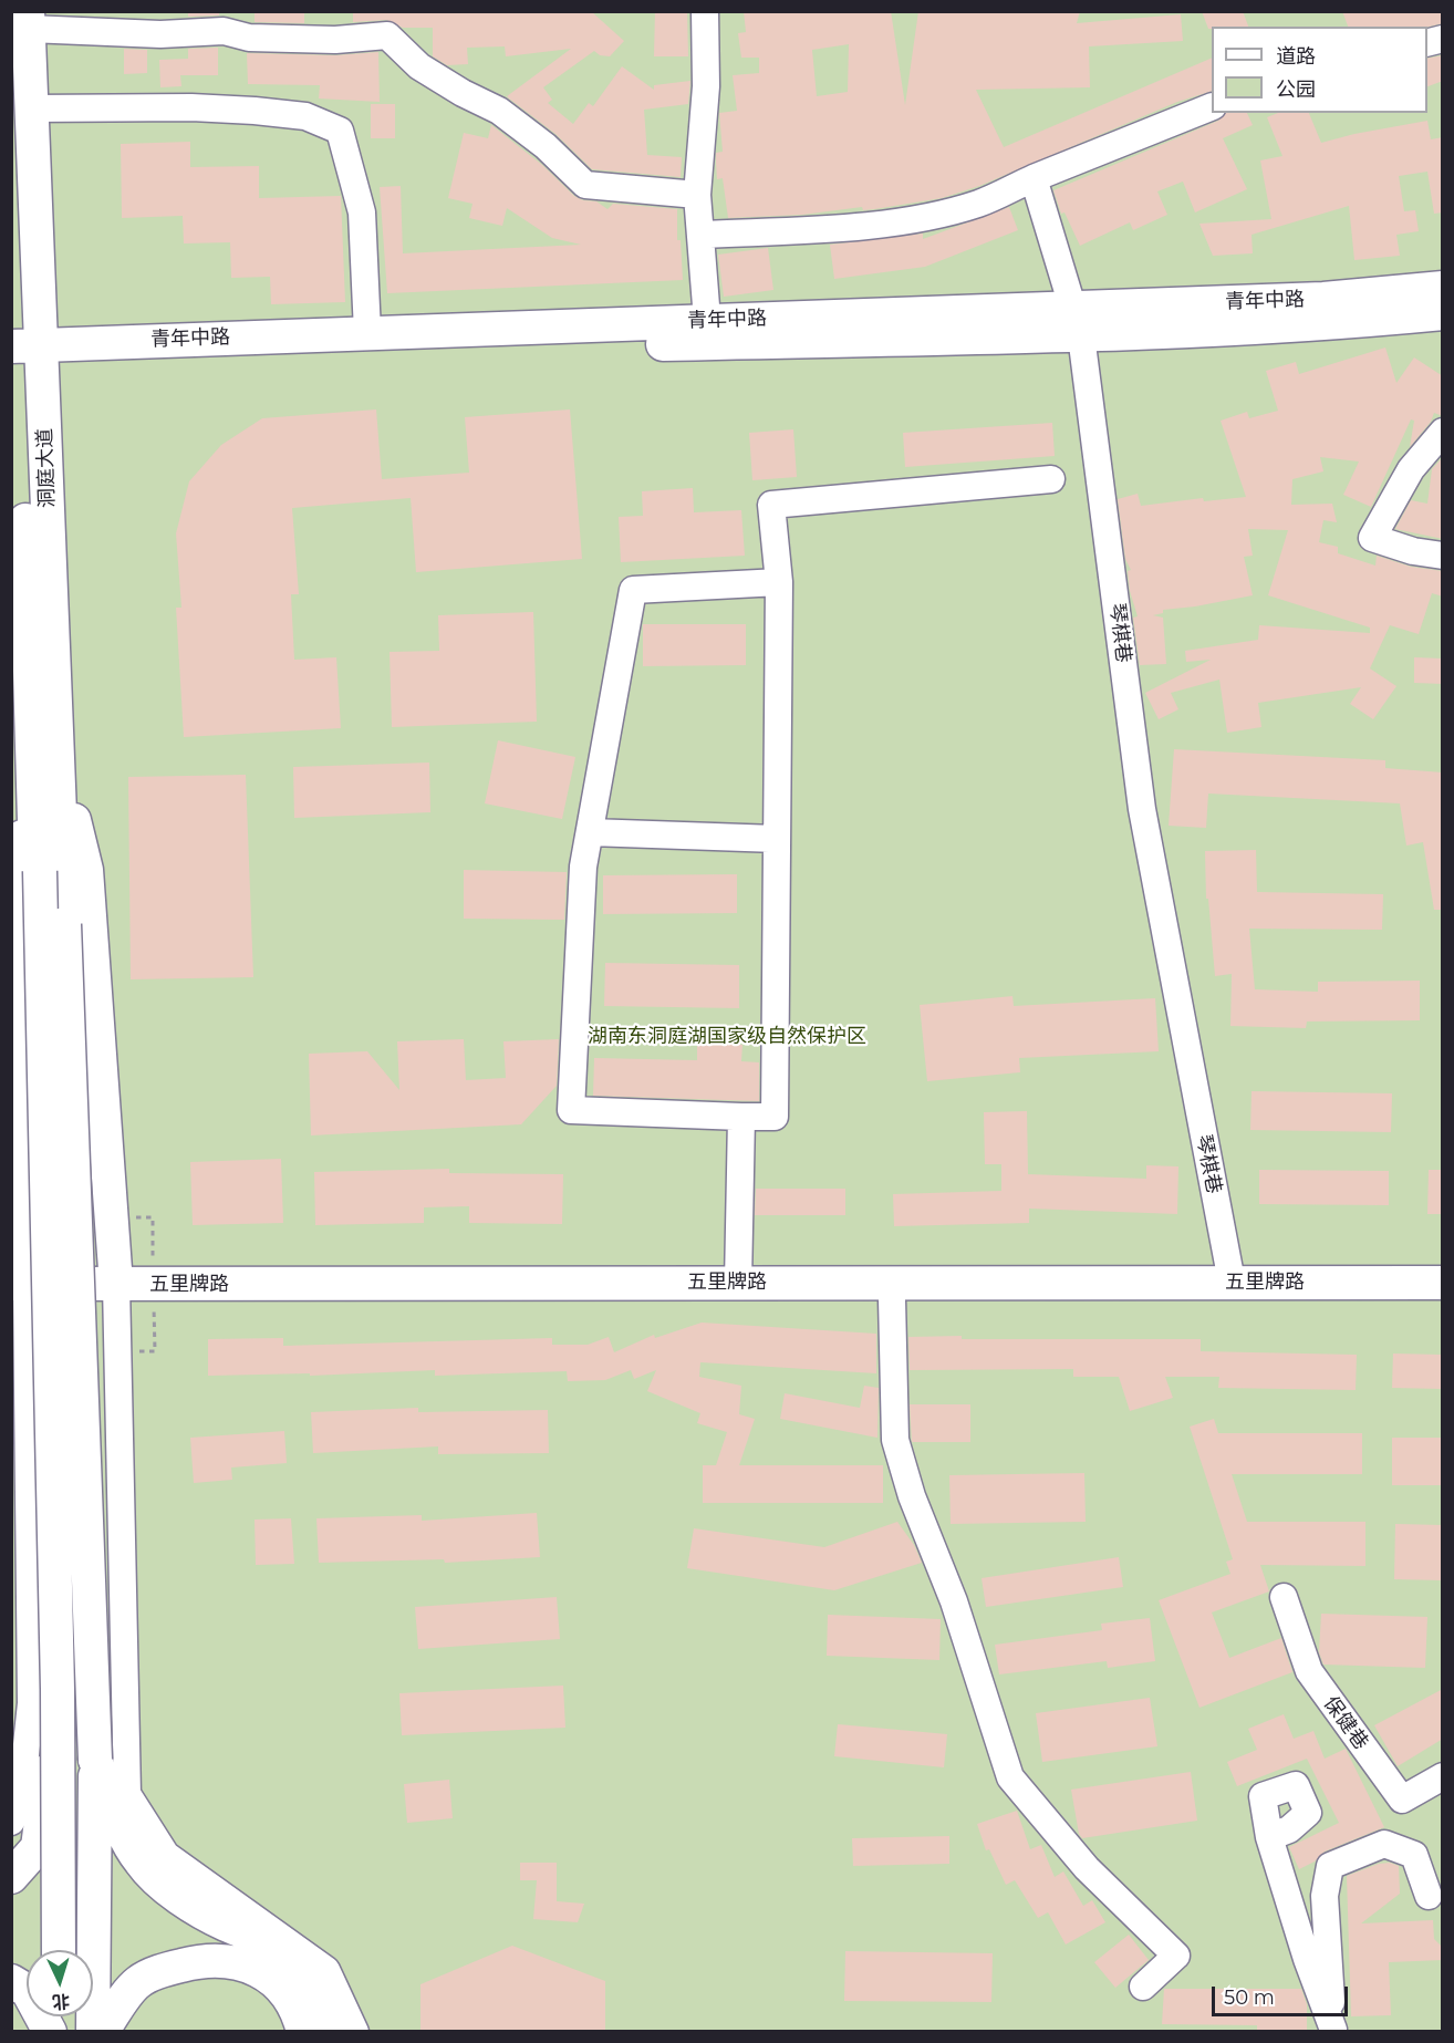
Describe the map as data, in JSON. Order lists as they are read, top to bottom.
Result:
{
  "streets": {
    "main road": ["青年中路", "洞庭大道", "五里牌路"],
    "street": ["琴棋巷", "保健巷"]
  },
  "crossings": [
    ["青年中路", "洞庭大道"],
    ["青年中路", "琴棋巷"],
    ["琴棋巷", "五里牌路"]
  ],
  "parks": ["湖南东洞庭湖国家级自然保护区"],
  "legend": ["道路", "公园"],
  "scale_bar": "50 m",
  "north": "bottom"
}
